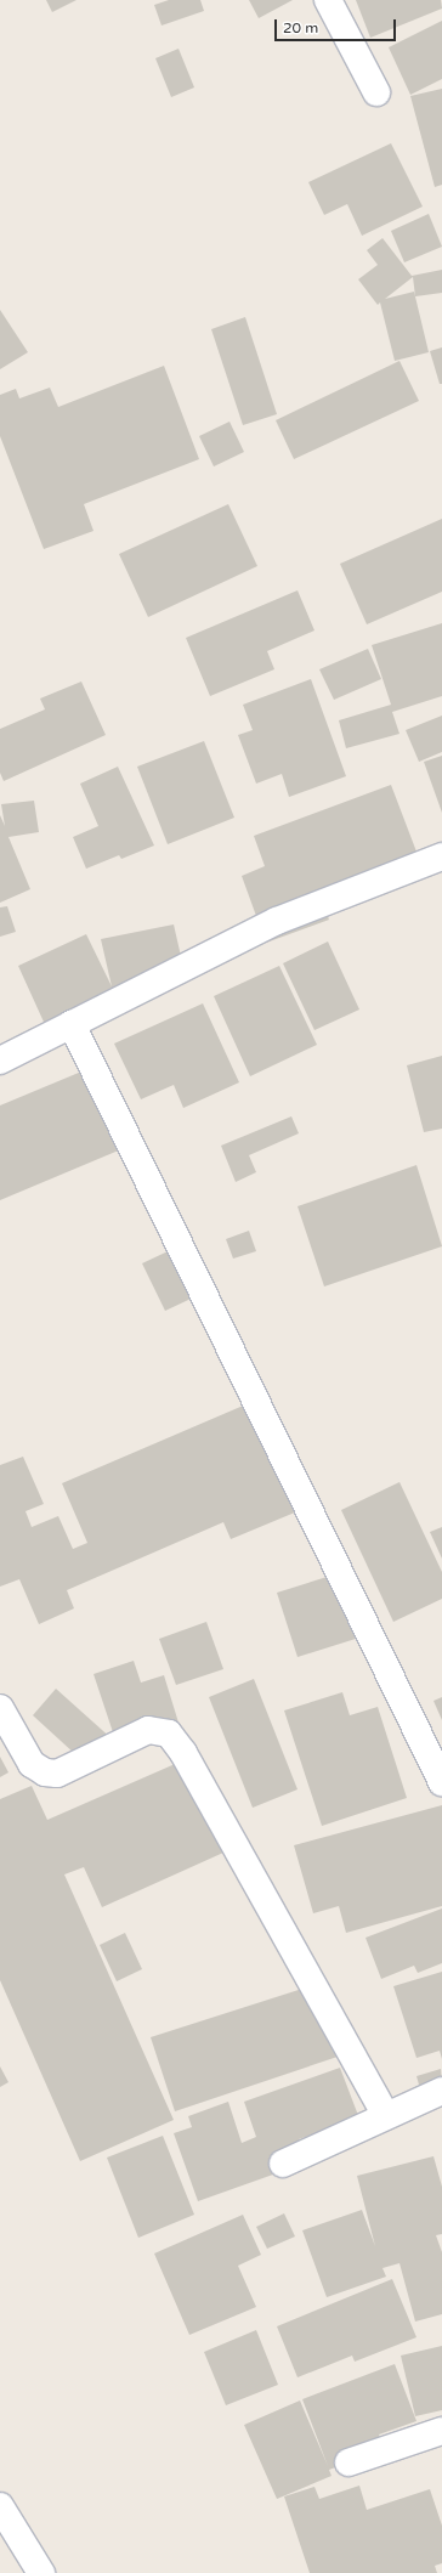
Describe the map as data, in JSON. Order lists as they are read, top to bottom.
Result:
{
  "scale_bar": "20 m"
}
